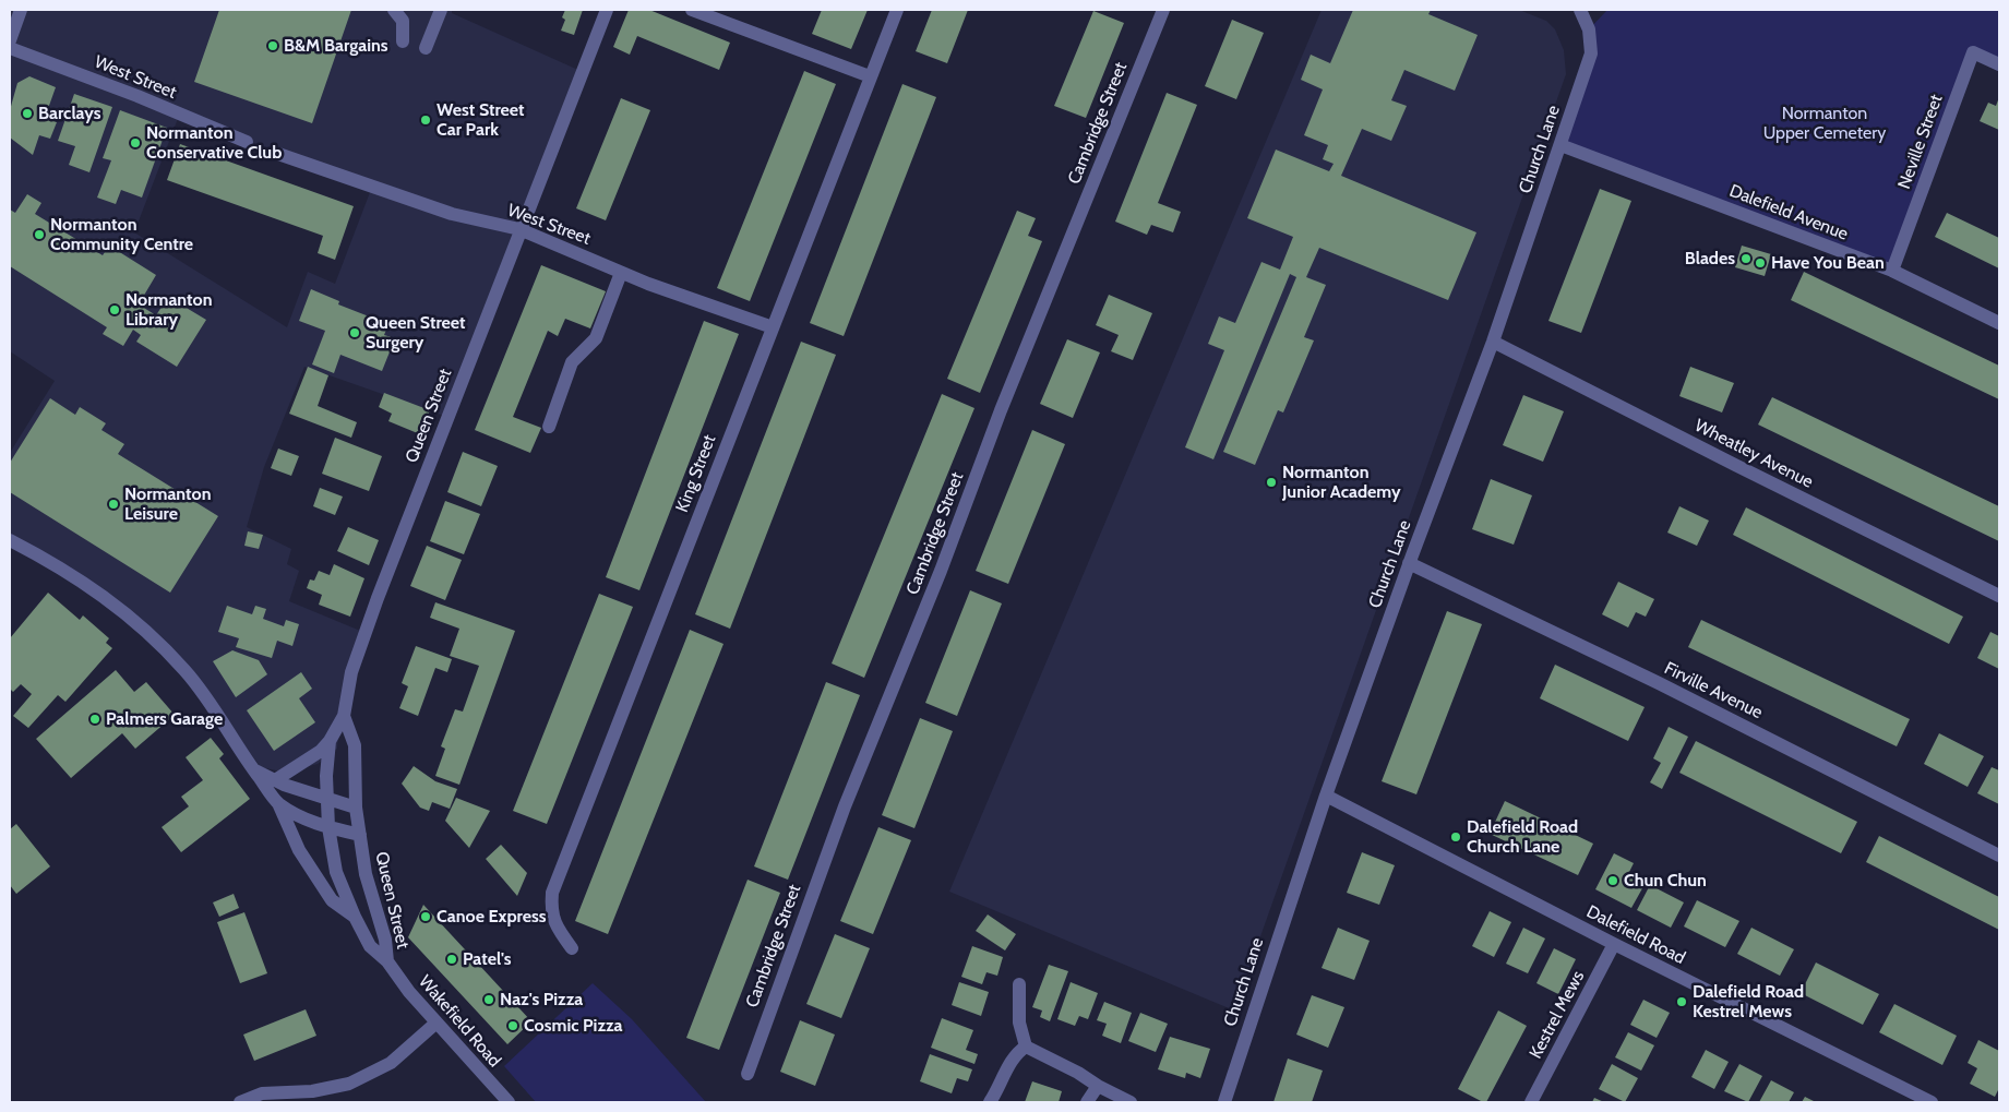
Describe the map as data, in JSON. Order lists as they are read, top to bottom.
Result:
{
  "streets": {
    "street": [
      "West Street",
      "Cambridge Street",
      "Neville Street",
      "Church Lane",
      "Dalefield Avenue",
      "Queen Street",
      "Wheatley Avenue",
      "King Street",
      "Firville Avenue",
      "Dalefield Road",
      "Kestrel Mews",
      "Wakefield Road"
    ]
  },
  "crossings": [
    ["West Street", "Queen Street"],
    ["West Street", "King Street"],
    ["Neville Street", "Dalefield Avenue"],
    ["Church Lane", "Dalefield Avenue"],
    ["Church Lane", "Wheatley Avenue"],
    ["Church Lane", "Firville Avenue"],
    ["Church Lane", "Dalefield Road"],
    ["Queen Street", "Wakefield Road"],
    ["Dalefield Road", "Kestrel Mews"]
  ],
  "parks": ["Normanton Upper Cemetery"],
  "places": [
    "B&M Bargains",
    "Barclays",
    "West Street Car Park",
    "Normanton Conservative Club",
    "Normanton Community Centre",
    "Blades",
    "Have You Bean",
    "Normanton Library",
    "Queen Street Surgery",
    "Normanton Junior Academy",
    "Normanton Leisure",
    "Palmers Garage",
    "Dalefield Road Church Lane",
    "Chun Chun",
    "Canoe Express",
    "Patel's",
    "Naz's Pizza",
    "Dalefield Road Kestrel Mews",
    "Cosmic Pizza"
  ]
}
